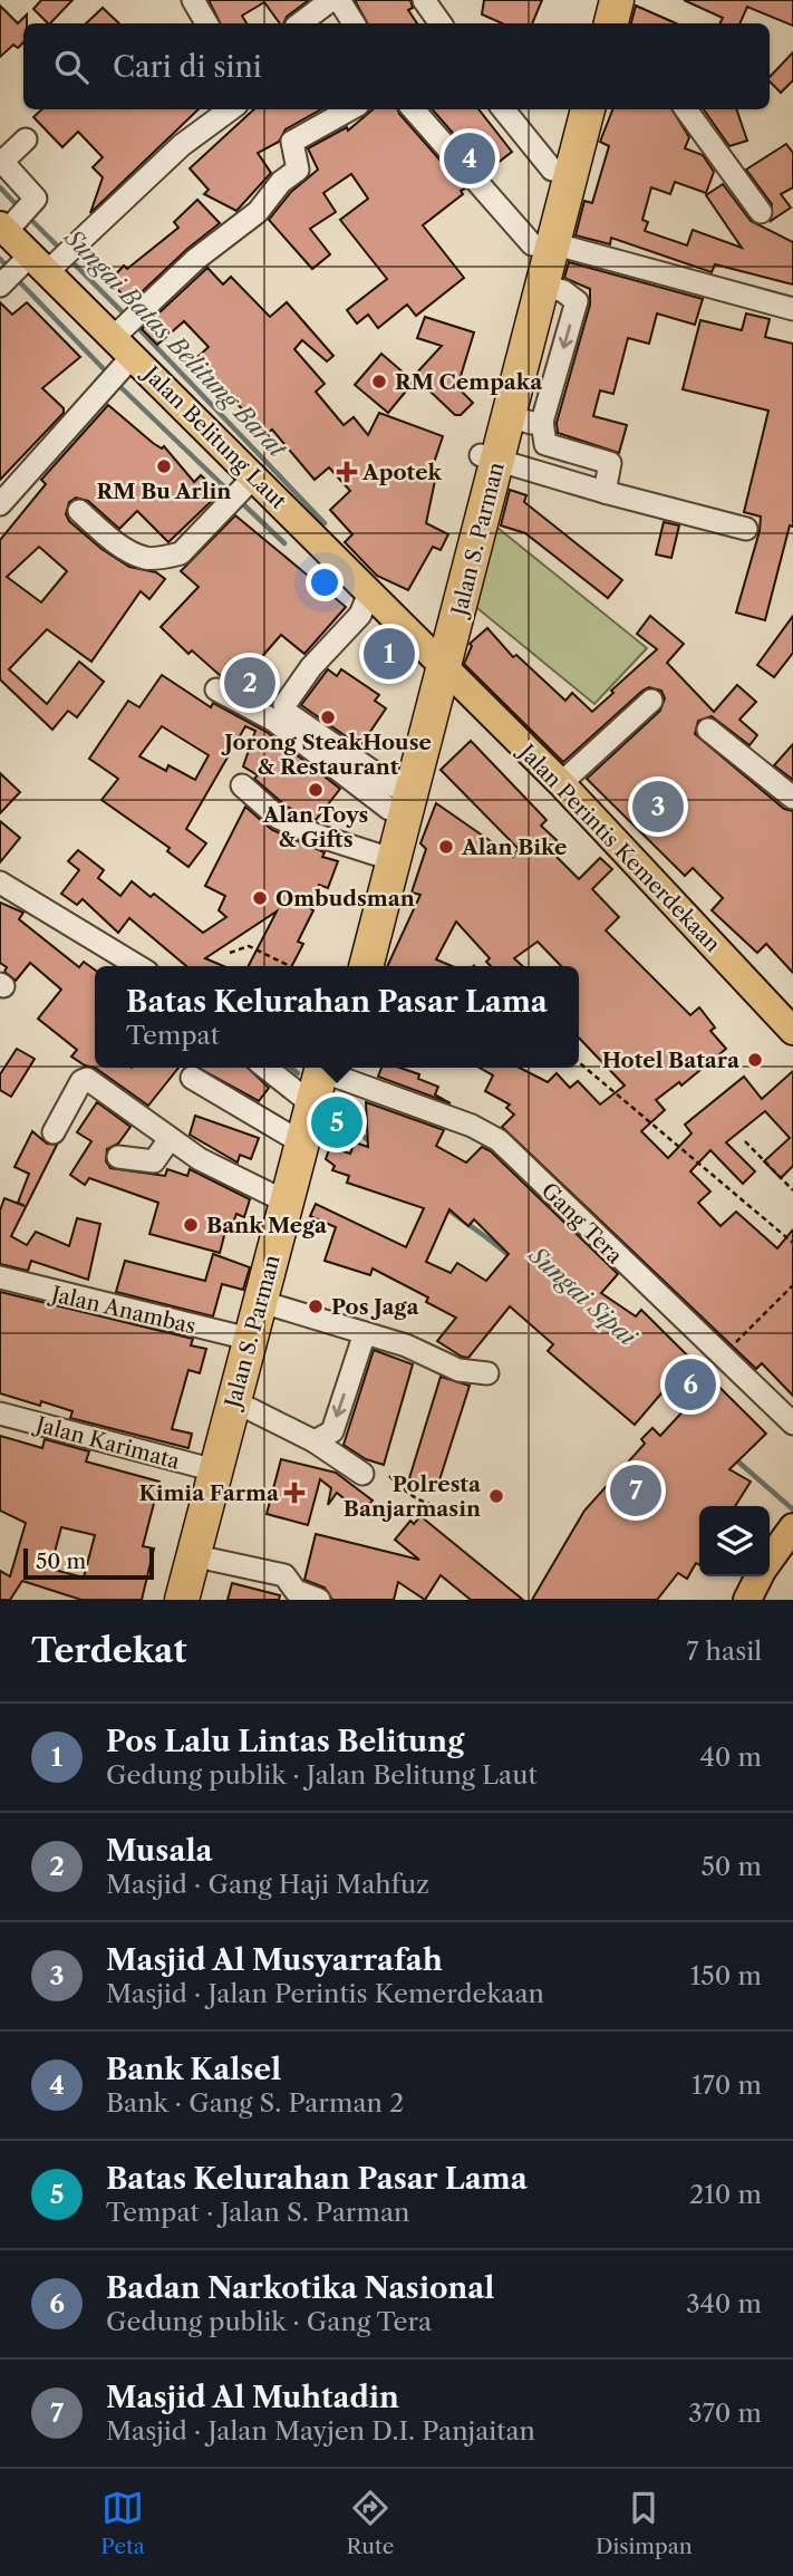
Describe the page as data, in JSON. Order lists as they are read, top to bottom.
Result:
{
  "streets": {
    "highway": ["Jalan S. Parman"],
    "main road": ["Jalan Belitung Laut", "Jalan Perintis Kemerdekaan"],
    "street": ["Gang Tera", "Jalan Anambas", "Jalan Karimata"]
  },
  "crossings": [
    ["Jalan Belitung Laut", "Jalan S. Parman"],
    ["Jalan Belitung Laut", "Jalan Perintis Kemerdekaan"],
    ["Jalan S. Parman", "Jalan Perintis Kemerdekaan"],
    ["Jalan S. Parman", "Jalan Anambas"],
    ["Jalan S. Parman", "Jalan Karimata"]
  ],
  "water": ["Sungai Batas Belitung Barat", "Sungai Sipai"],
  "places": {
    "other": [
      "RM Cempaka",
      "RM Bu Arlin",
      "Jorong SteakHouse & Restaurant",
      "Alan Toys & Gifts",
      "Alan Bike",
      "Ombudsman",
      "Hotel Batara",
      "Bank Mega",
      "Pos Jaga",
      "Polresta Banjarmasin"
    ],
    "health": ["Apotek", "Kimia Farma"]
  },
  "scale_bar": "50 m",
  "page": {
    "search": "Cari di sini",
    "pins": [
      "4",
      "1",
      "2",
      "3",
      "5",
      "6",
      "7"
    ],
    "popup": ["Batas Kelurahan Pasar Lama", "Tempat"],
    "scale": "50 m",
    "heading": ["Terdekat", "7 hasil"],
    "list": [
      {
        "mark": "1",
        "name": "Pos Lalu Lintas Belitung",
        "note": "Gedung publik · Jalan Belitung Laut",
        "value": "40 m"
      },
      {
        "mark": "2",
        "name": "Musala",
        "note": "Masjid · Gang Haji Mahfuz",
        "value": "50 m"
      },
      {
        "mark": "3",
        "name": "Masjid Al Musyarrafah",
        "note": "Masjid · Jalan Perintis Kemerdekaan",
        "value": "150 m"
      },
      {
        "mark": "4",
        "name": "Bank Kalsel",
        "note": "Bank · Gang S. Parman 2",
        "value": "170 m"
      },
      {
        "mark": "5",
        "name": "Batas Kelurahan Pasar Lama",
        "note": "Tempat · Jalan S. Parman",
        "value": "210 m"
      },
      {
        "mark": "6",
        "name": "Badan Narkotika Nasional",
        "note": "Gedung publik · Gang Tera",
        "value": "340 m"
      },
      {
        "mark": "7",
        "name": "Masjid Al Muhtadin",
        "note": "Masjid · Jalan Mayjen D.I. Panjaitan",
        "value": "370 m"
      }
    ],
    "nav": ["Peta", "Rute", "Disimpan"]
  }
}
